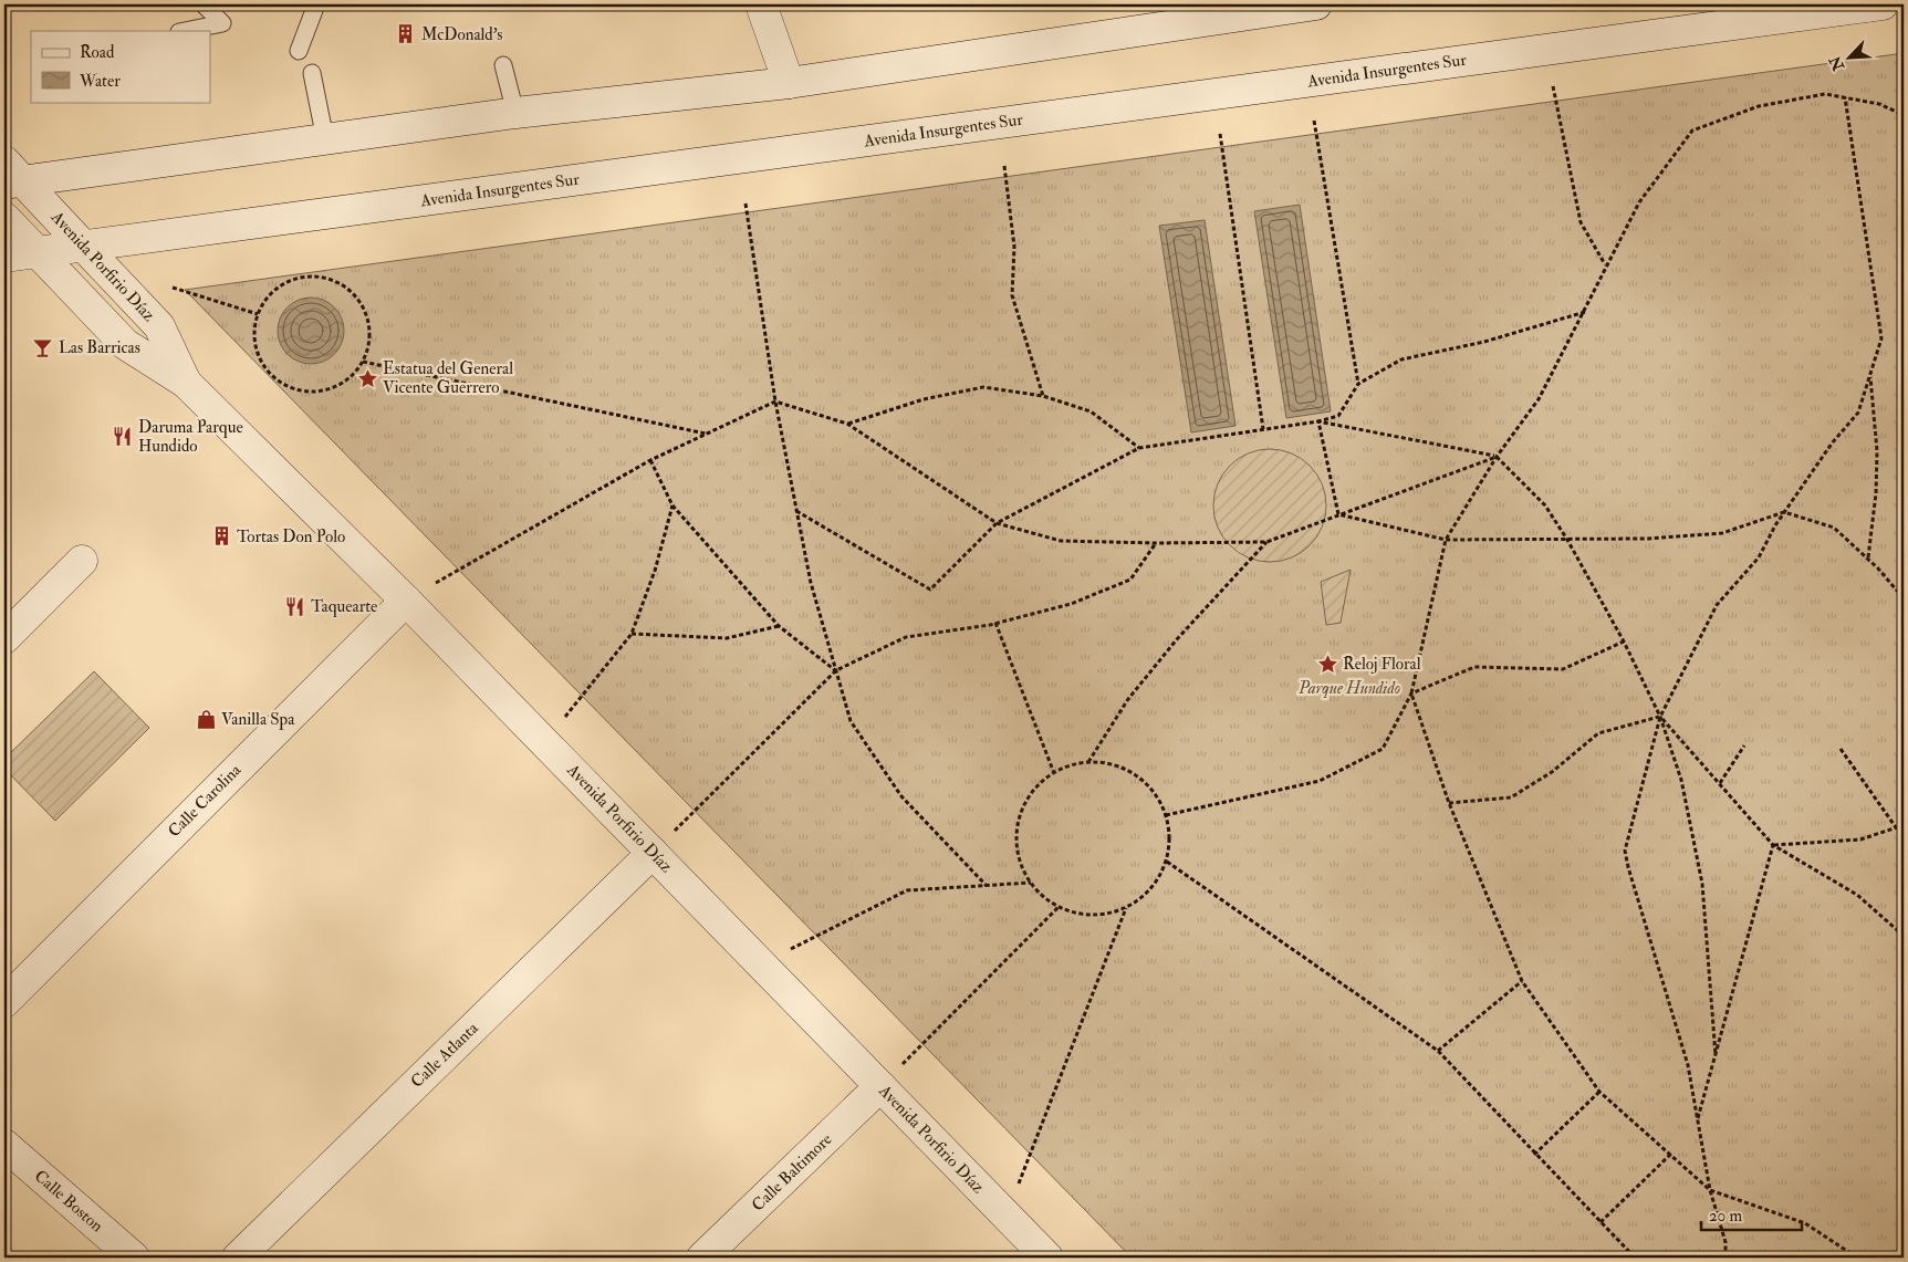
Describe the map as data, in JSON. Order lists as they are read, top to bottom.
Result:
{
  "streets": {
    "street": [
      "Avenida Insurgentes Sur",
      "Avenida Porfirio Díaz",
      "Calle Carolina",
      "Calle Atlanta",
      "Calle Baltimore",
      "Calle Boston"
    ]
  },
  "crossings": [
    ["Avenida Insurgentes Sur", "Avenida Porfirio Díaz"],
    ["Avenida Porfirio Díaz", "Calle Carolina"],
    ["Avenida Porfirio Díaz", "Calle Atlanta"],
    ["Avenida Porfirio Díaz", "Calle Baltimore"]
  ],
  "parks": ["Parque Hundido"],
  "places": {
    "building": ["McDonald's", "Tortas Don Polo"],
    "bar": ["Las Barricas"],
    "place": ["Estatua del General Vicente Guerrero", "Reloj Floral"],
    "restaurant": ["Daruma Parque Hundido", "Taquearte"],
    "shop": ["Vanilla Spa"]
  },
  "legend": ["Road", "Water"],
  "scale_bar": "20 m",
  "north": "bottom left"
}
